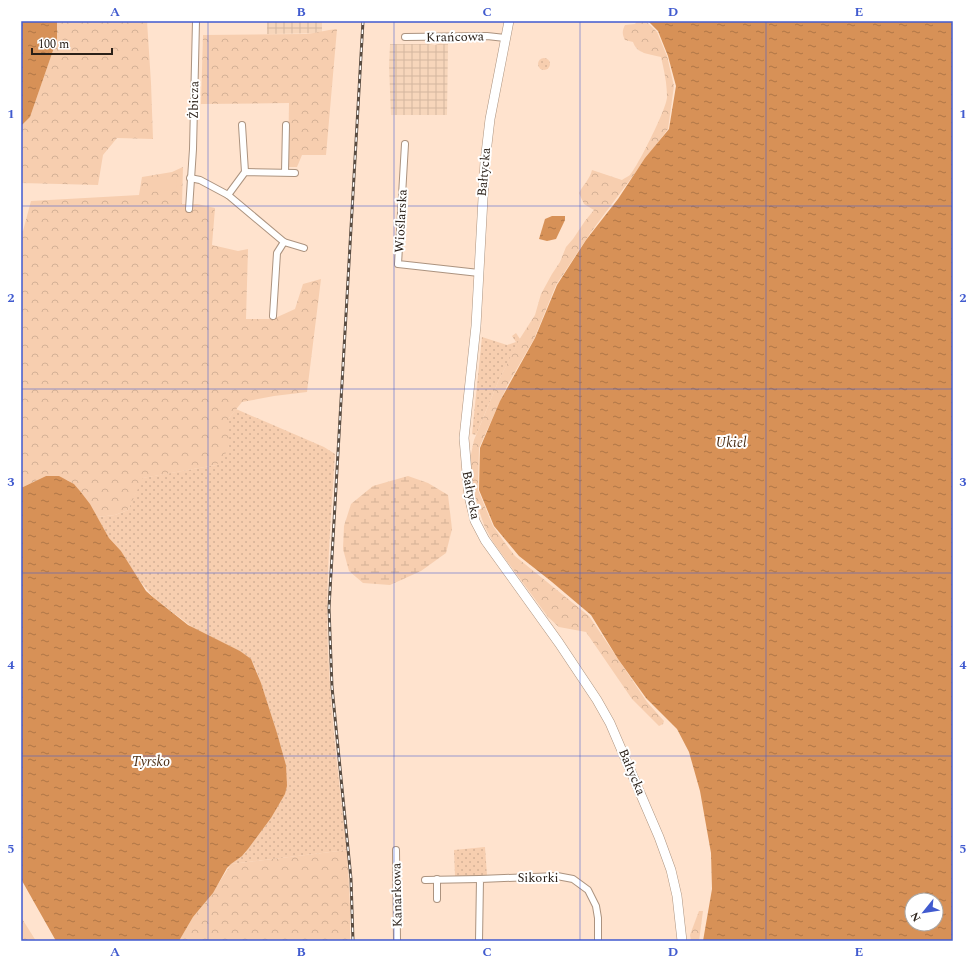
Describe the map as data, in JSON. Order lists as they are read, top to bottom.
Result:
{
  "streets": {
    "main road": ["Bałtycka"],
    "street": [
      "Krańcowa",
      "Żbicza",
      "Wioślarska",
      "Sikorki",
      "Kanarkowa"
    ]
  },
  "crossings": [
    ["Krańcowa", "Bałtycka"],
    ["Bałtycka", "Wioślarska"]
  ],
  "water": ["Ukiel", "Tyrsko"],
  "scale_bar": "100 m",
  "north": "bottom left",
  "grid": {
    "columns": [
      "A",
      "B",
      "C",
      "D",
      "E"
    ],
    "rows": [
      "1",
      "2",
      "3",
      "4",
      "5"
    ]
  }
}
